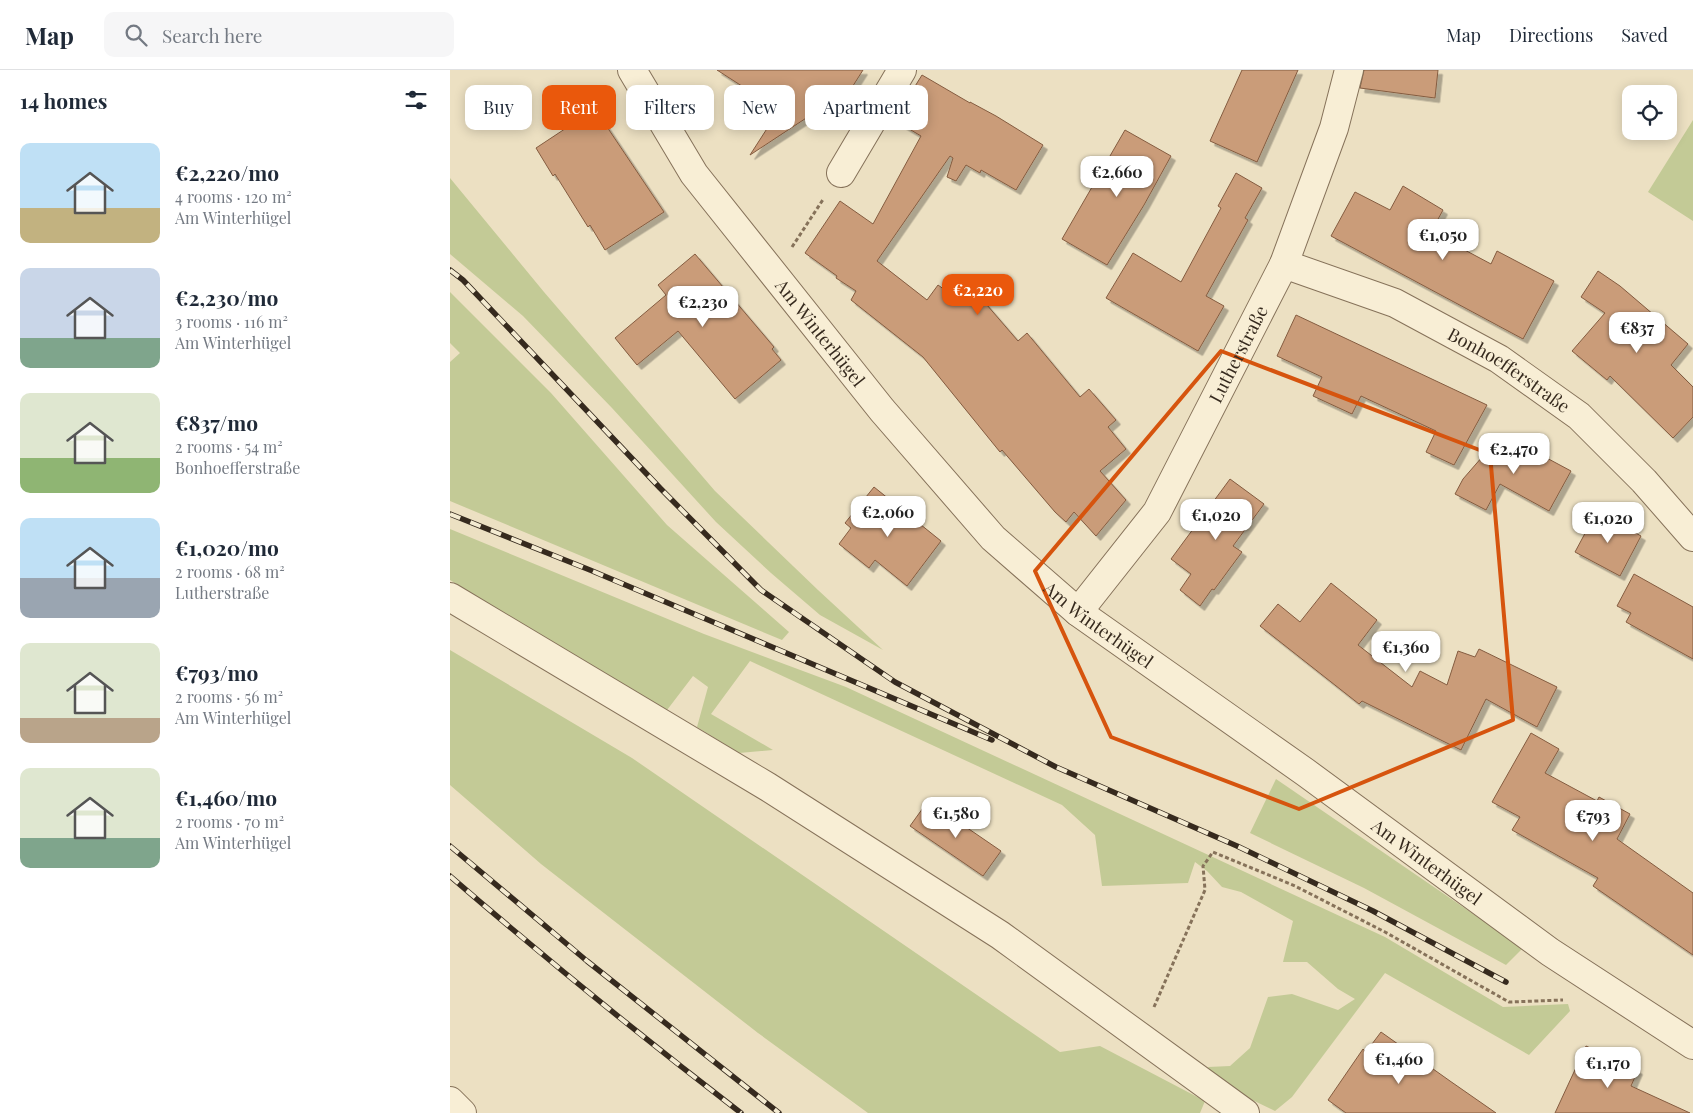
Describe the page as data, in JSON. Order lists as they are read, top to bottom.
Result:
{
  "streets": {
    "street": ["Am Winterhügel", "Lutherstraße", "Bonhoefferstraße"]
  },
  "crossings": [
    ["Am Winterhügel", "Lutherstraße"],
    ["Lutherstraße", "Bonhoefferstraße"]
  ],
  "page": {
    "header": "Map",
    "search": "Search here",
    "nav": ["Map", "Directions", "Saved"],
    "heading": "14 homes",
    "chip": [
      "Buy",
      "Rent",
      "Filters",
      "New",
      "Apartment"
    ],
    "list": [
      {
        "name": "€2,220/mo",
        "note": "4 rooms · 120 m² · Am Winterhügel"
      },
      {
        "name": "€2,230/mo",
        "note": "3 rooms · 116 m² · Am Winterhügel"
      },
      {
        "name": "€837/mo",
        "note": "2 rooms · 54 m² · Bonhoefferstraße"
      },
      {
        "name": "€1,020/mo",
        "note": "2 rooms · 68 m² · Lutherstraße"
      },
      {
        "name": "€793/mo",
        "note": "2 rooms · 56 m² · Am Winterhügel"
      },
      {
        "name": "€1,460/mo",
        "note": "2 rooms · 70 m² · Am Winterhügel"
      }
    ],
    "price": [
      "€2,660",
      "€1,050",
      "€2,220",
      "€2,230",
      "€837",
      "€2,470",
      "€2,060",
      "€1,020",
      "€1,020",
      "€1,360",
      "€1,580",
      "€793",
      "€1,460",
      "€1,170"
    ]
  }
}
